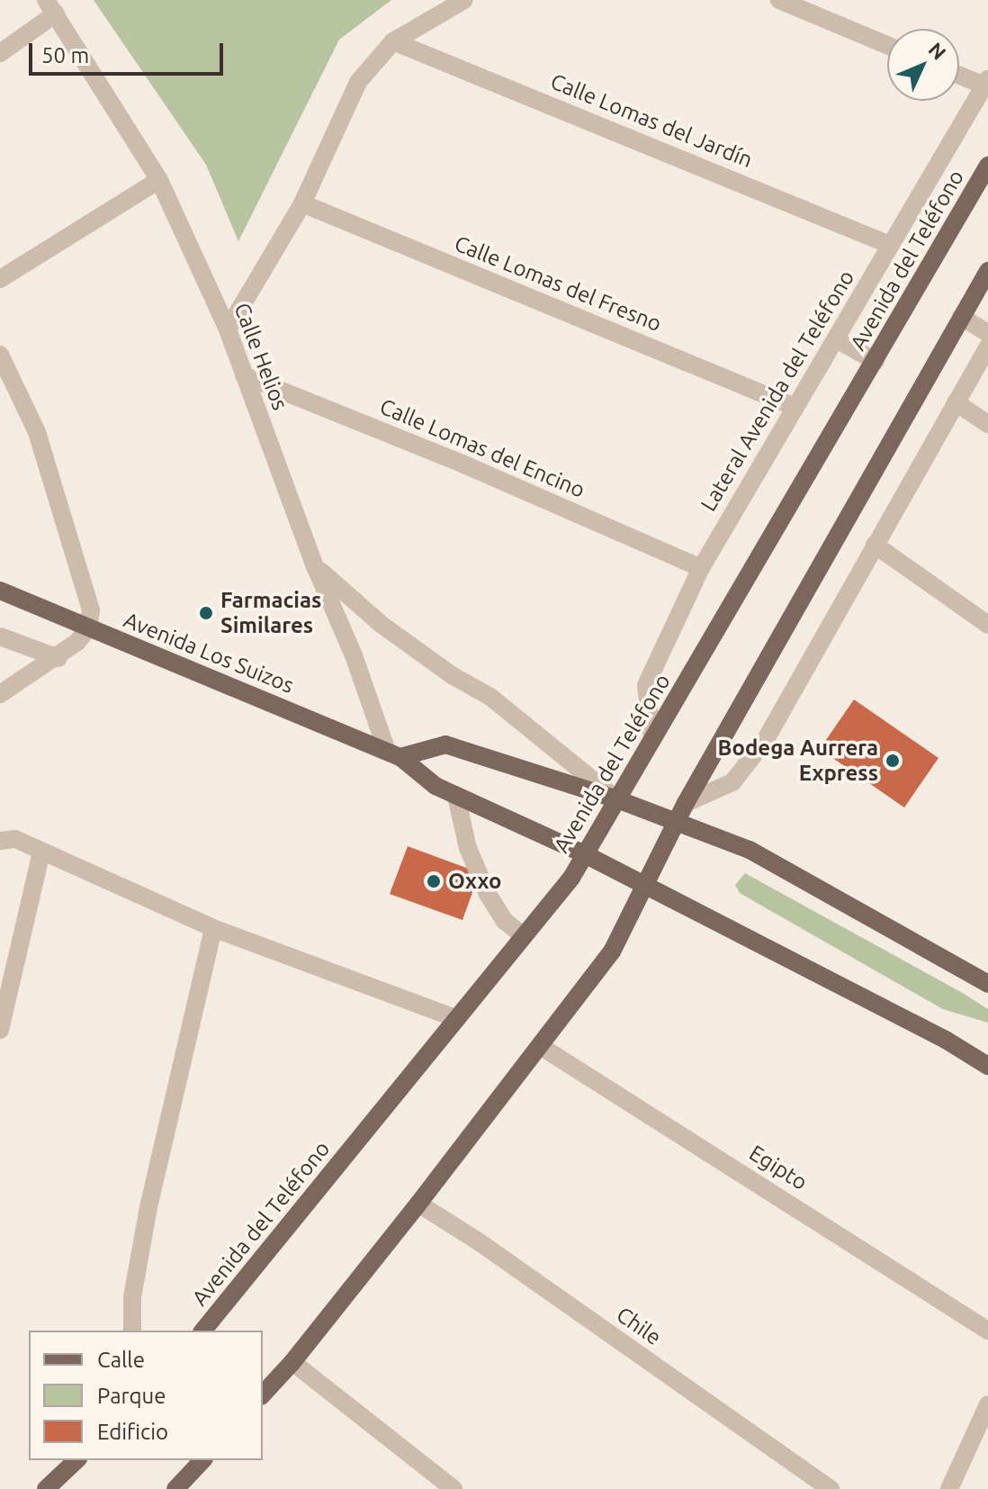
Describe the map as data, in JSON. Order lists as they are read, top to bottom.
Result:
{
  "streets": {
    "main road": ["Avenida del Teléfono", "Avenida Los Suizos"],
    "street": [
      "Calle Lomas del Jardín",
      "Calle Lomas del Fresno",
      "Calle Helios",
      "Lateral Avenida del Teléfono",
      "Calle Lomas del Encino",
      "Egipto",
      "Chile"
    ]
  },
  "crossings": [
    ["Calle Lomas del Jardín", "Lateral Avenida del Teléfono"],
    ["Avenida del Teléfono", "Lateral Avenida del Teléfono"],
    ["Avenida del Teléfono", "Avenida Los Suizos"],
    ["Calle Lomas del Fresno", "Lateral Avenida del Teléfono"],
    ["Calle Helios", "Calle Lomas del Encino"],
    ["Calle Helios", "Avenida Los Suizos"],
    ["Lateral Avenida del Teléfono", "Calle Lomas del Encino"]
  ],
  "places": ["Farmacias Similares", "Bodega Aurrera Express", "Oxxo"],
  "legend": ["Calle", "Parque", "Edificio"],
  "scale_bar": "50 m",
  "north": "top right"
}
